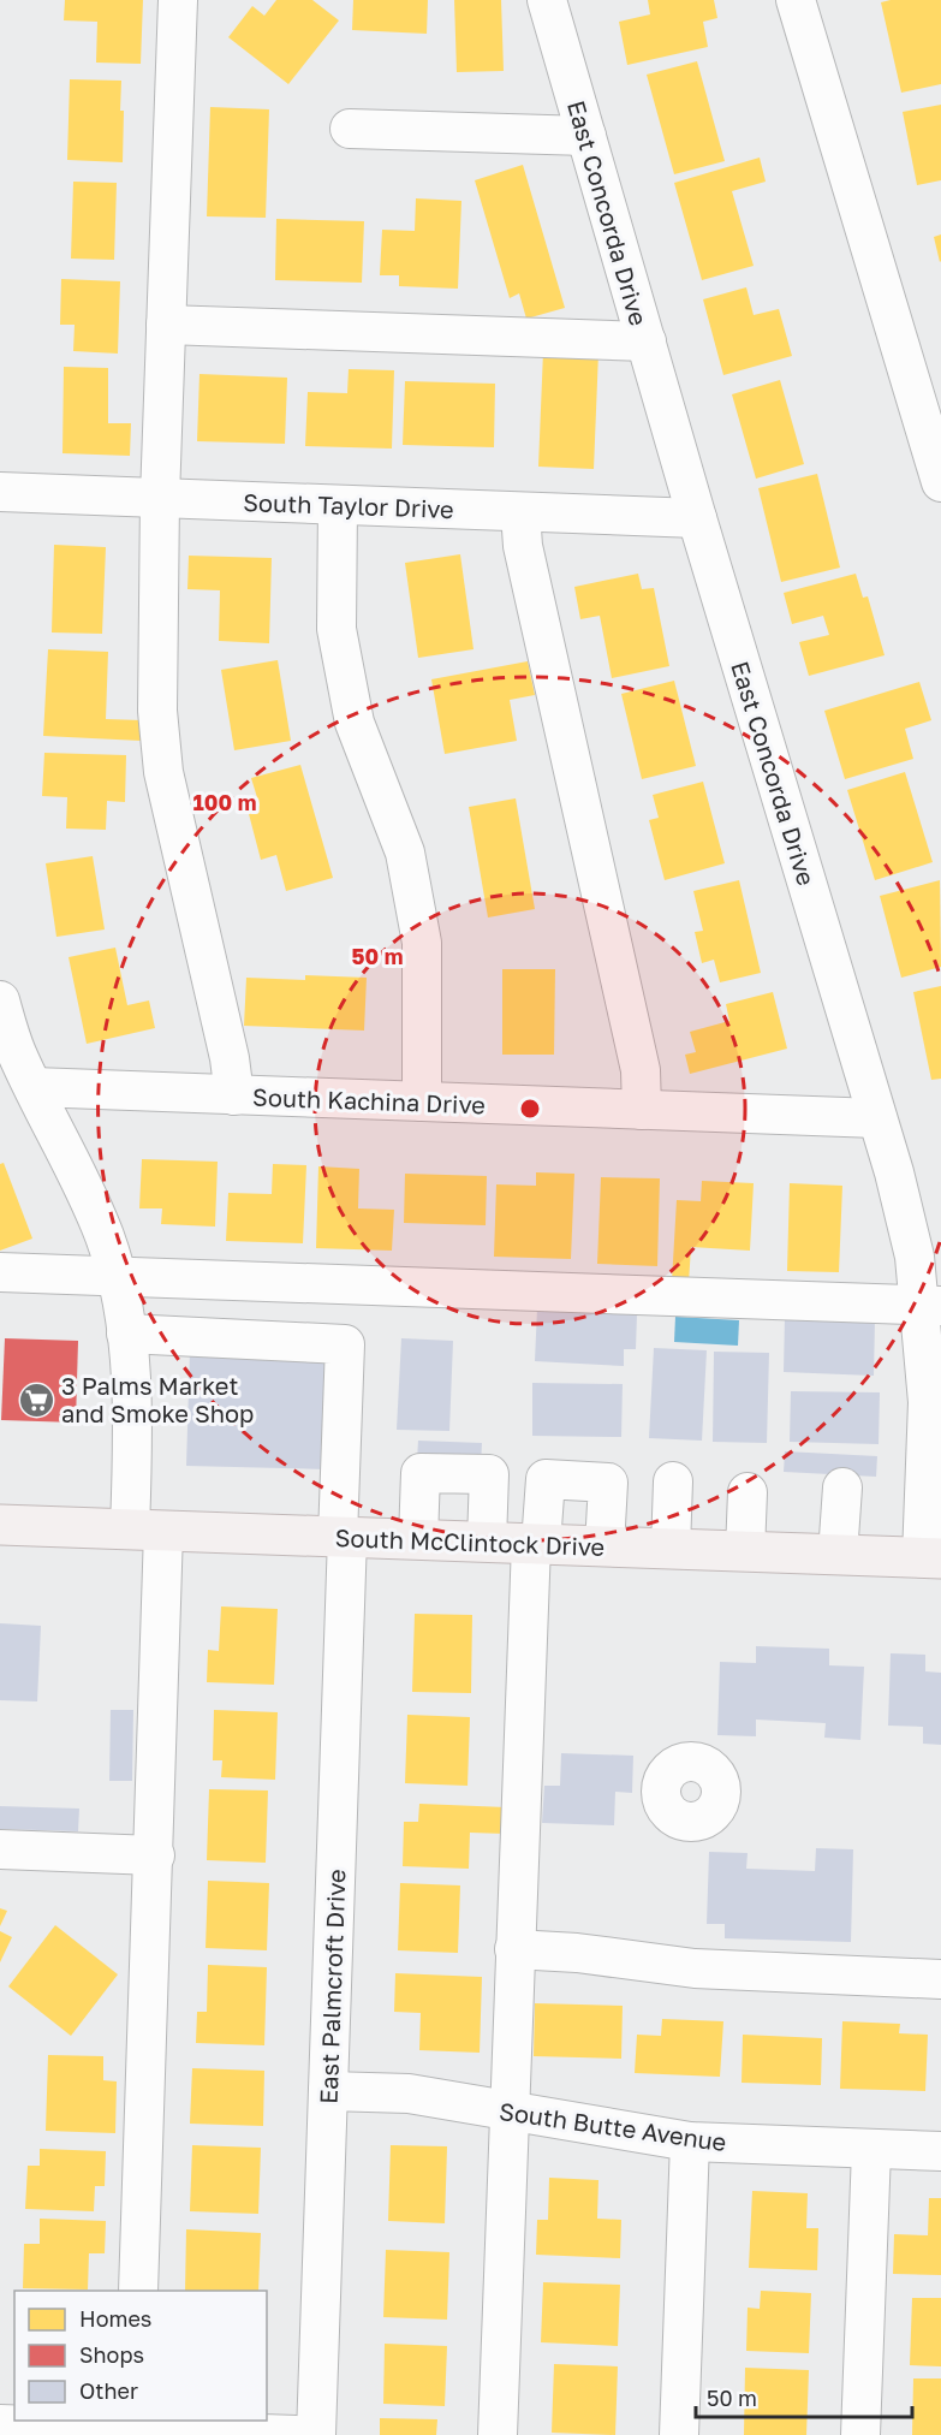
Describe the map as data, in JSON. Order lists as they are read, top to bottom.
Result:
{
  "streets": {
    "main road": ["South McClintock Drive"],
    "street": [
      "East Concorda Drive",
      "South Taylor Drive",
      "South Kachina Drive",
      "East Palmcroft Drive",
      "South Butte Avenue"
    ]
  },
  "crossings": [
    ["East Concorda Drive", "South Taylor Drive"],
    ["East Concorda Drive", "South Kachina Drive"],
    ["East Concorda Drive", "South McClintock Drive"],
    ["South McClintock Drive", "East Palmcroft Drive"],
    ["East Palmcroft Drive", "South Butte Avenue"]
  ],
  "places": {
    "supermarket": ["3 Palms Market and Smoke Shop"]
  },
  "legend": ["Homes", "Shops", "Other"],
  "scale_bar": "50 m",
  "rings": ["100 m", "50 m"]
}
